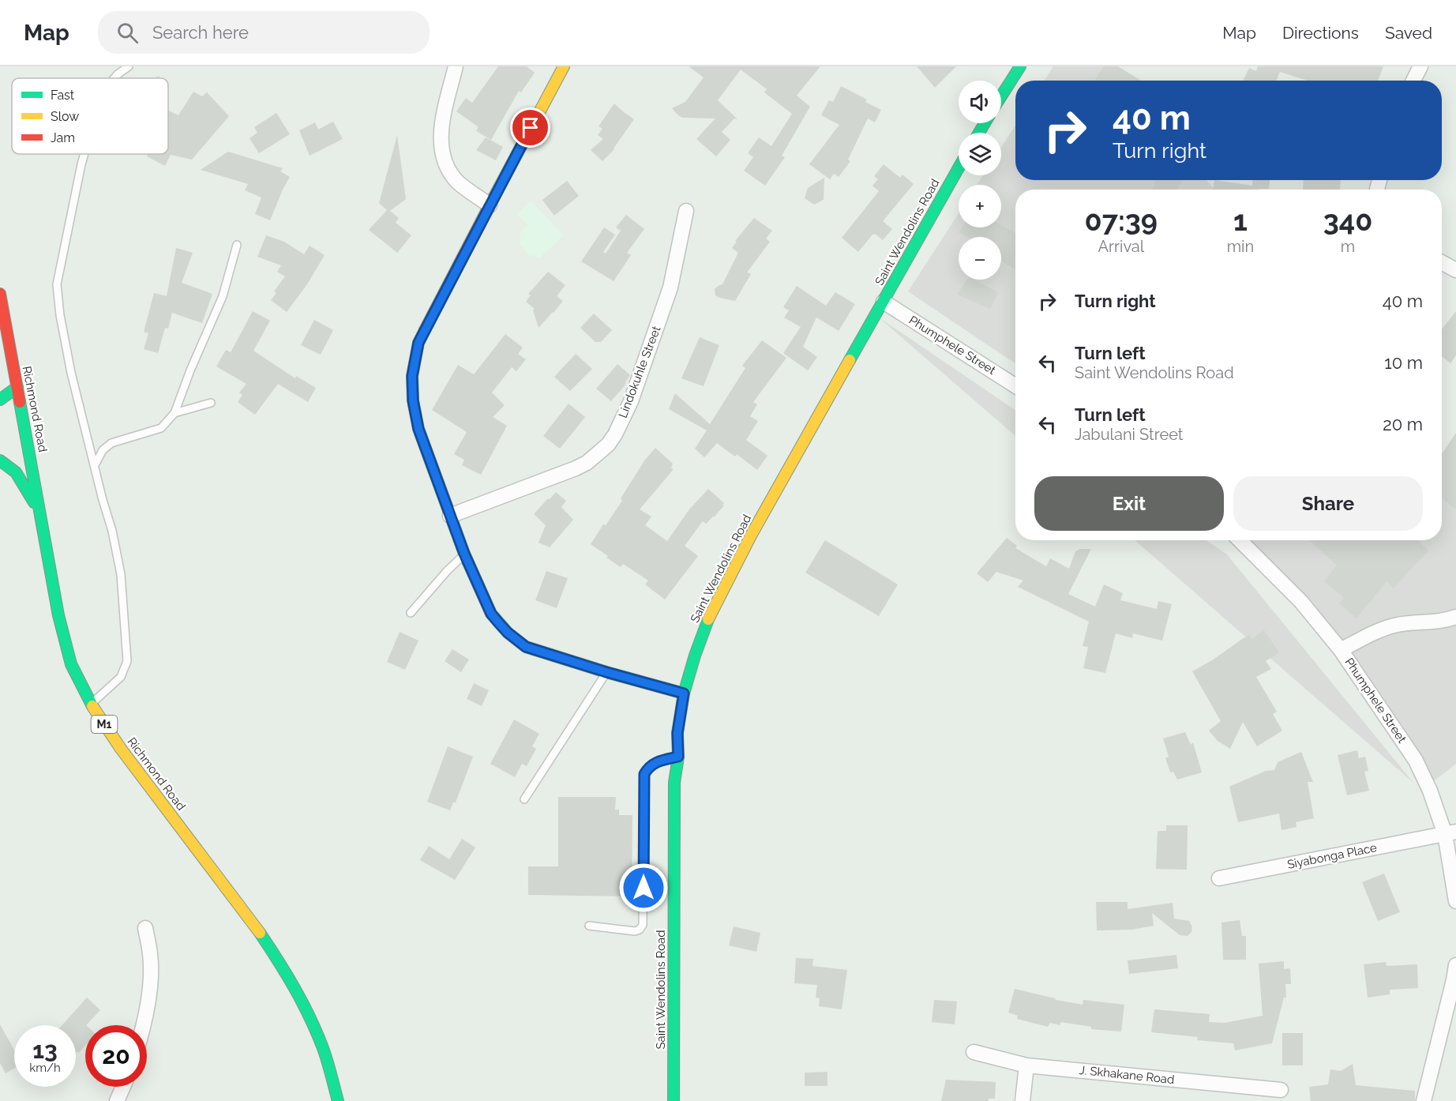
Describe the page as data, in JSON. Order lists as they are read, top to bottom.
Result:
{
  "streets": {
    "main road": ["Saint Wendolins Road", "Richmond Road", "M1"],
    "street": [
      "Phumphele Street",
      "Lindokuhle Street",
      "Siyabonga Place",
      "J. Skhakane Road"
    ]
  },
  "crossings": [
    ["Saint Wendolins Road", "Phumphele Street"],
    ["Phumphele Street", "Siyabonga Place"]
  ],
  "legend": ["Fast", "Slow", "Jam"],
  "page": {
    "header": "Map",
    "search": "Search here",
    "nav": ["Map", "Directions", "Saved"],
    "map_buttons": ["+", "−"],
    "turn": ["40 m", "Turn right"],
    "eta": [
      "07:39",
      "Arrival",
      "1",
      "min",
      "340",
      "m"
    ],
    "list": [
      {
        "name": "Turn right",
        "value": "40 m"
      },
      {
        "name": "Turn left",
        "note": "Saint Wendolins Road",
        "value": "10 m"
      },
      {
        "name": "Turn left",
        "note": "Jabulani Street",
        "value": "20 m"
      }
    ],
    "buttons": ["Exit", "Share"],
    "speed": "13 km/h",
    "limit": "20"
  }
}
